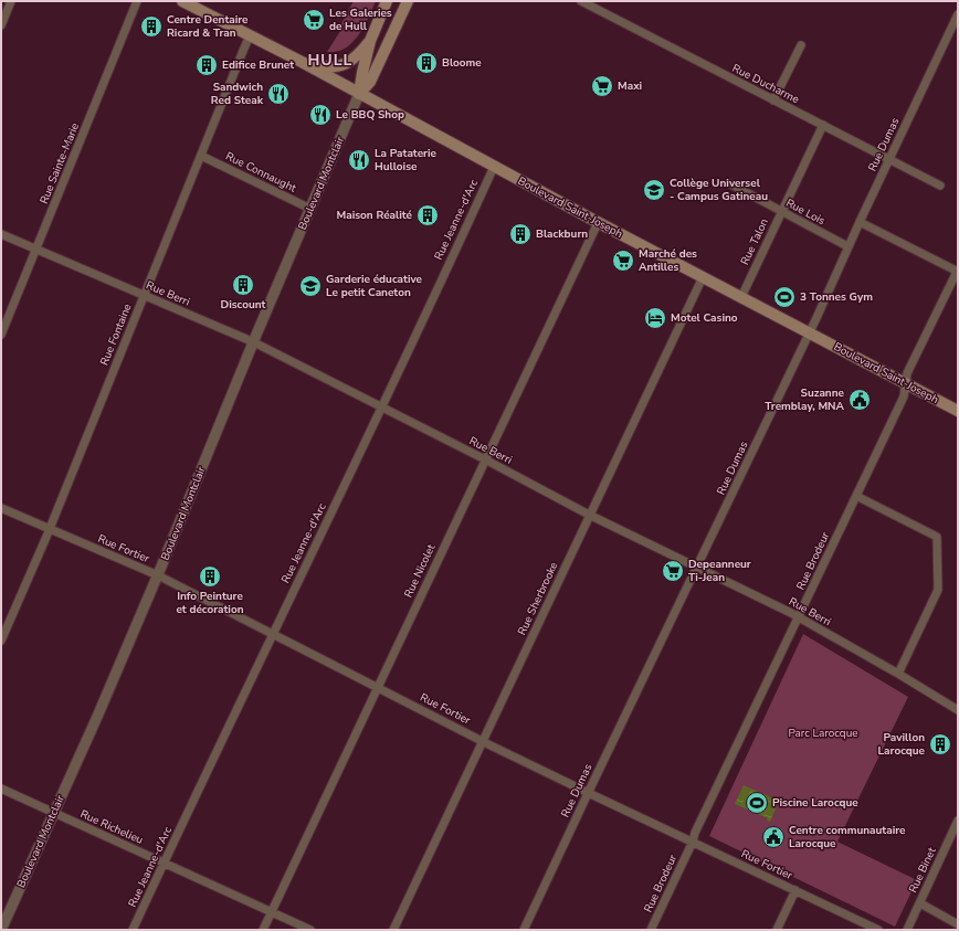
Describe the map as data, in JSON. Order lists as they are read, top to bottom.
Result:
{
  "streets": {
    "main road": ["Boulevard Montclair", "Boulevard Saint-Joseph"],
    "street": [
      "Rue Ducharme",
      "Rue Dumas",
      "Rue Sainte-Marie",
      "Rue Connaught",
      "Rue Lois",
      "Rue Jeanne-d'Arc",
      "Rue Talon",
      "Rue Berri",
      "Rue Fontaine",
      "Rue Fortier",
      "Rue Brodeur",
      "Rue Nicolet",
      "Rue Sherbrooke",
      "Rue Richelieu",
      "Rue Binet"
    ]
  },
  "crossings": [
    ["Rue Ducharme", "Rue Dumas"],
    ["Rue Ducharme", "Rue Talon"],
    ["Rue Dumas", "Boulevard Saint-Joseph"],
    ["Rue Dumas", "Rue Lois"],
    ["Rue Dumas", "Rue Berri"],
    ["Rue Dumas", "Rue Fortier"],
    ["Rue Sainte-Marie", "Rue Berri"],
    ["Rue Connaught", "Boulevard Montclair"],
    ["Rue Connaught", "Rue Fontaine"],
    ["Boulevard Montclair", "Boulevard Saint-Joseph"],
    ["Boulevard Montclair", "Rue Berri"],
    ["Boulevard Montclair", "Rue Fortier"],
    ["Boulevard Montclair", "Rue Richelieu"],
    ["Boulevard Saint-Joseph", "Rue Jeanne-d'Arc"],
    ["Boulevard Saint-Joseph", "Rue Talon"],
    ["Boulevard Saint-Joseph", "Rue Fontaine"],
    ["Boulevard Saint-Joseph", "Rue Brodeur"],
    ["Boulevard Saint-Joseph", "Rue Nicolet"],
    ["Boulevard Saint-Joseph", "Rue Sherbrooke"],
    ["Rue Lois", "Rue Talon"],
    ["Rue Jeanne-d'Arc", "Rue Berri"],
    ["Rue Jeanne-d'Arc", "Rue Fortier"],
    ["Rue Jeanne-d'Arc", "Rue Richelieu"],
    ["Rue Berri", "Rue Fontaine"],
    ["Rue Berri", "Rue Brodeur"],
    ["Rue Berri", "Rue Nicolet"],
    ["Rue Berri", "Rue Sherbrooke"],
    ["Rue Fontaine", "Rue Fortier"],
    ["Rue Fortier", "Rue Brodeur"],
    ["Rue Fortier", "Rue Nicolet"],
    ["Rue Fortier", "Rue Sherbrooke"],
    ["Rue Nicolet", "Rue Richelieu"]
  ],
  "districts": ["HULL"],
  "parks": ["Parc Larocque"],
  "places": {
    "supermarket": [
      "Les Galeries de Hull",
      "Maxi",
      "Marché des Antilles",
      "Depeanneur Ti-Jean"
    ],
    "building": [
      "Centre Dentaire Ricard & Tran",
      "Bloome",
      "Edifice Brunet",
      "Maison Réalité",
      "Blackburn",
      "Discount",
      "Info Peinture et décoration",
      "Pavillon Larocque"
    ],
    "restaurant": ["Sandwich Red Steak", "Le BBQ Shop", "La Pataterie Hulloise"],
    "school or university": ["Collège Universel - Campus Gatineau", "Garderie éducative Le petit Caneton"],
    "sports": ["3 Tonnes Gym", "Piscine Larocque"],
    "hotel": ["Motel Casino"],
    "public building": ["Suzanne Tremblay, MNA", "Centre communautaire Larocque"]
  }
}
